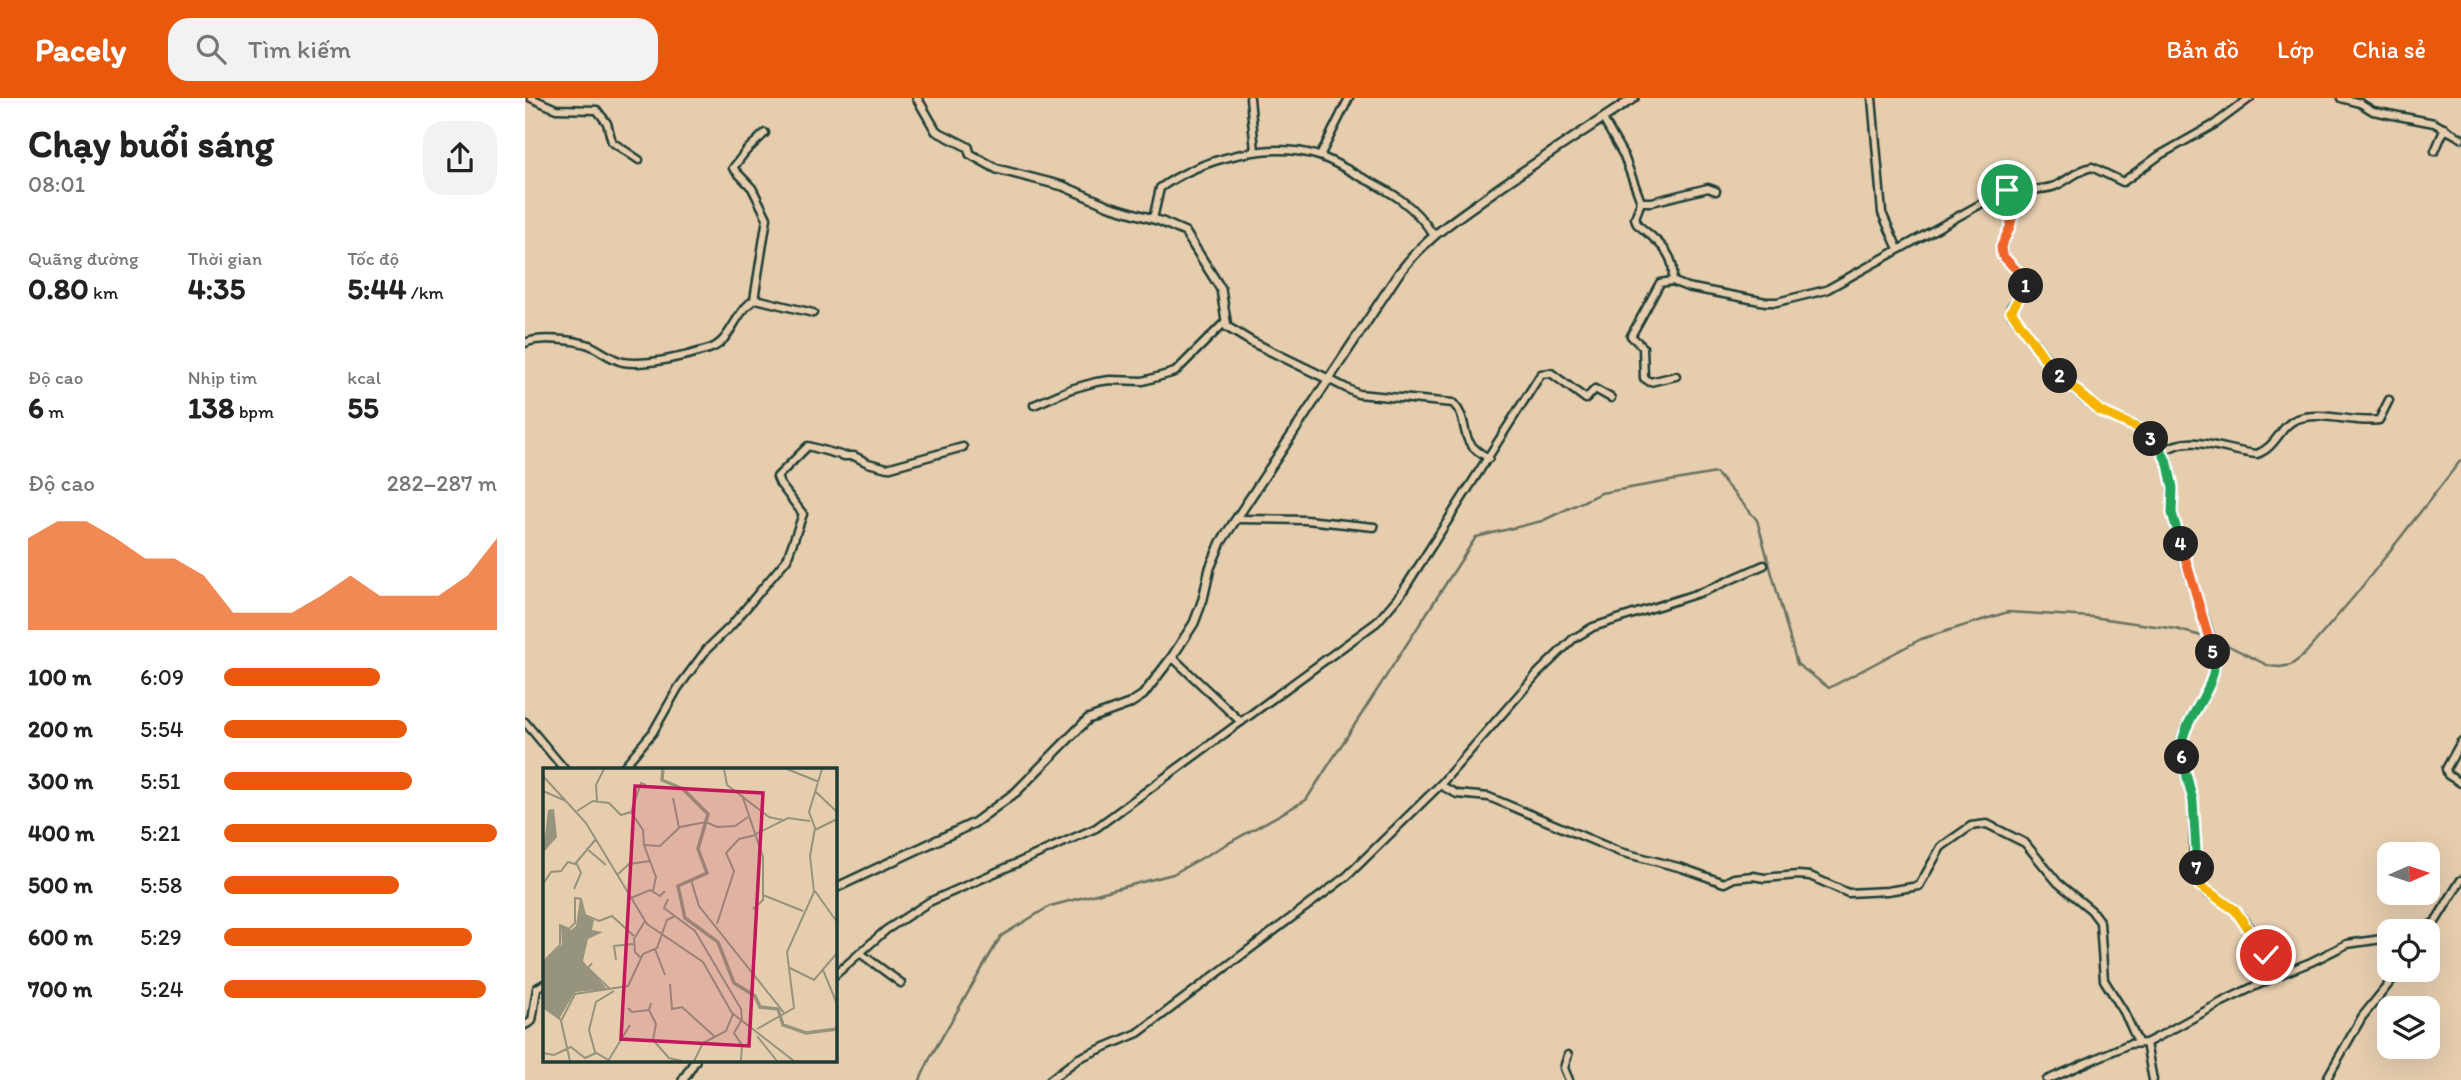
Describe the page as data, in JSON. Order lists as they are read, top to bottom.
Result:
{
  "north": "right",
  "page": {
    "header": "Pacely",
    "search": "Tìm kiếm",
    "nav": ["Bản đồ", "Lớp", "Chia sẻ"],
    "heading": ["Chạy buổi sáng", "08:01"],
    "stats": [
      ["Quãng đường", "0.80 km"],
      ["Thời gian", "4:35"],
      ["Tốc độ", "5:44 /km"],
      ["Độ cao", "6 m"],
      ["Nhịp tim", "138 bpm"],
      ["kcal", "55"]
    ],
    "pins": [
      "1",
      "2",
      "3",
      "4",
      "5",
      "6",
      "7"
    ],
    "chart": ["Độ cao", "282–287 m"],
    "list": [
      {
        "name": "100 m",
        "note": "6:09"
      },
      {
        "name": "200 m",
        "note": "5:54"
      },
      {
        "name": "300 m",
        "note": "5:51"
      },
      {
        "name": "400 m",
        "note": "5:21"
      },
      {
        "name": "500 m",
        "note": "5:58"
      },
      {
        "name": "600 m",
        "note": "5:29"
      },
      {
        "name": "700 m",
        "note": "5:24"
      }
    ]
  }
}
